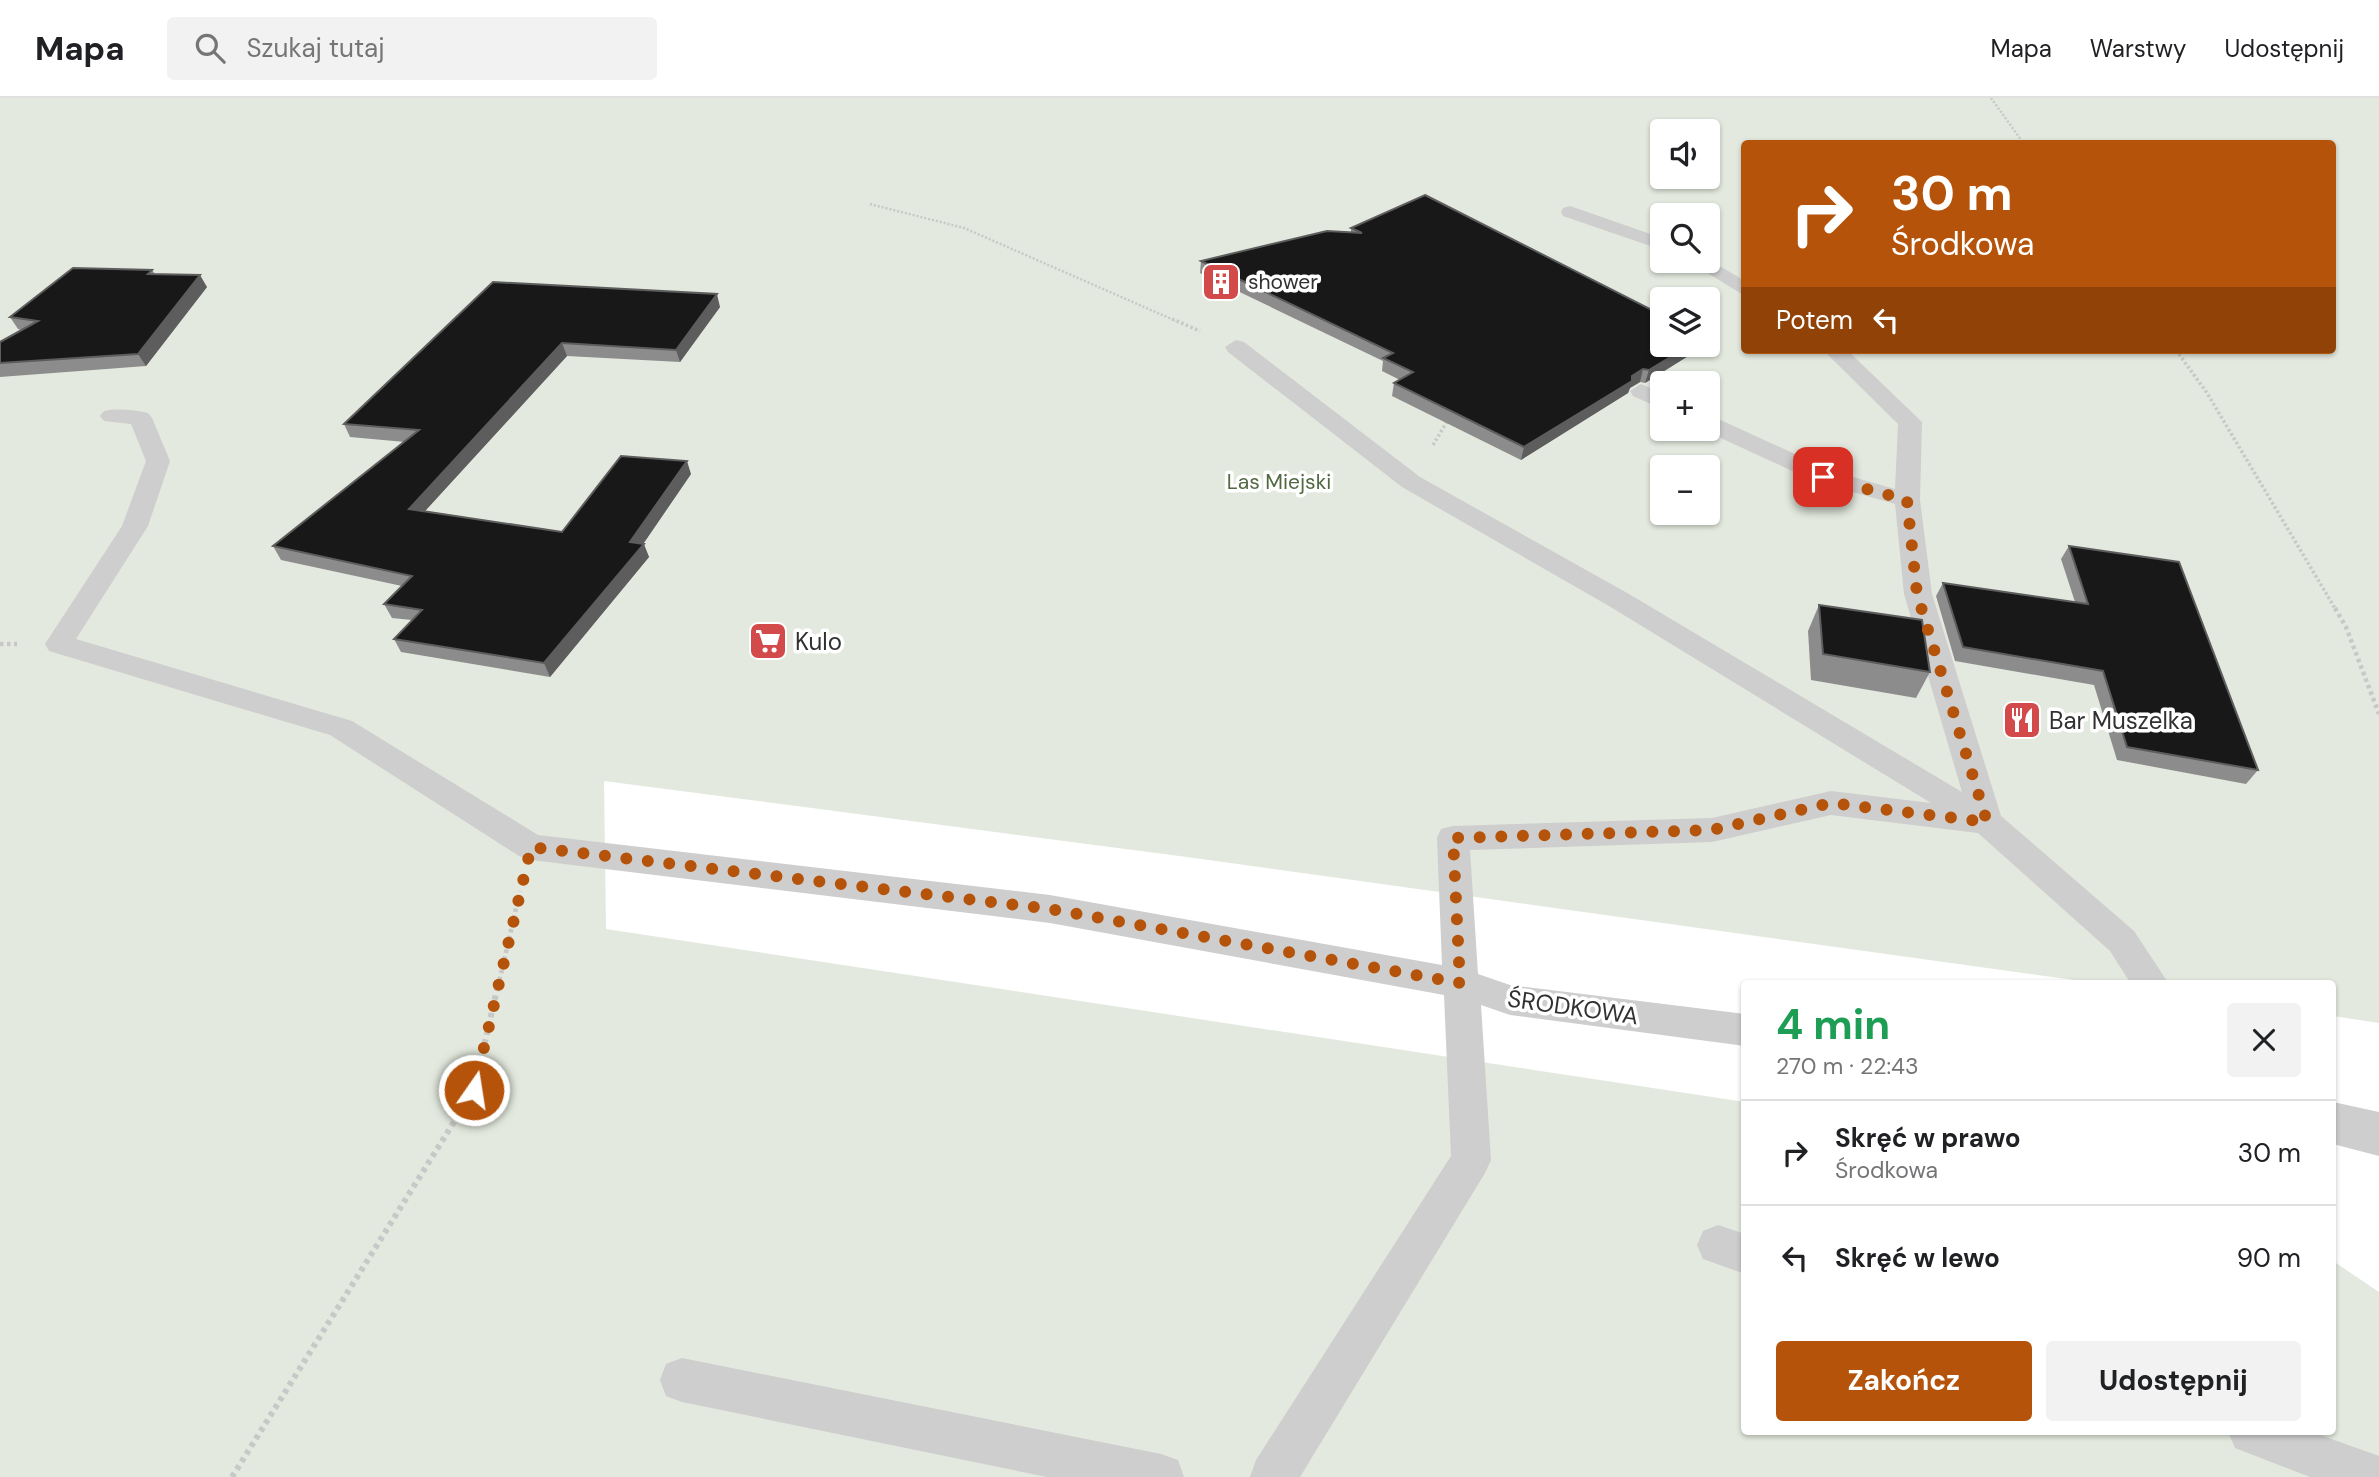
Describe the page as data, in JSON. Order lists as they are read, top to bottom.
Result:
{
  "streets": {
    "lane": ["ŚRODKOWA"]
  },
  "parks": ["Las Miejski"],
  "places": {
    "building": ["shower"],
    "supermarket": ["Kulo"],
    "restaurant": ["Bar Muszelka"]
  },
  "page": {
    "header": "Mapa",
    "search": "Szukaj tutaj",
    "nav": ["Mapa", "Warstwy", "Udostępnij"],
    "map_buttons": ["+", "−"],
    "turn": ["30 m", "Środkowa"],
    "then": "Potem",
    "heading": ["4 min", "270 m · 22:43"],
    "list": [
      {
        "name": "Skręć w prawo",
        "note": "Środkowa",
        "value": "30 m"
      },
      {
        "name": "Skręć w lewo",
        "value": "90 m"
      }
    ],
    "buttons": ["Zakończ", "Udostępnij"]
  }
}
